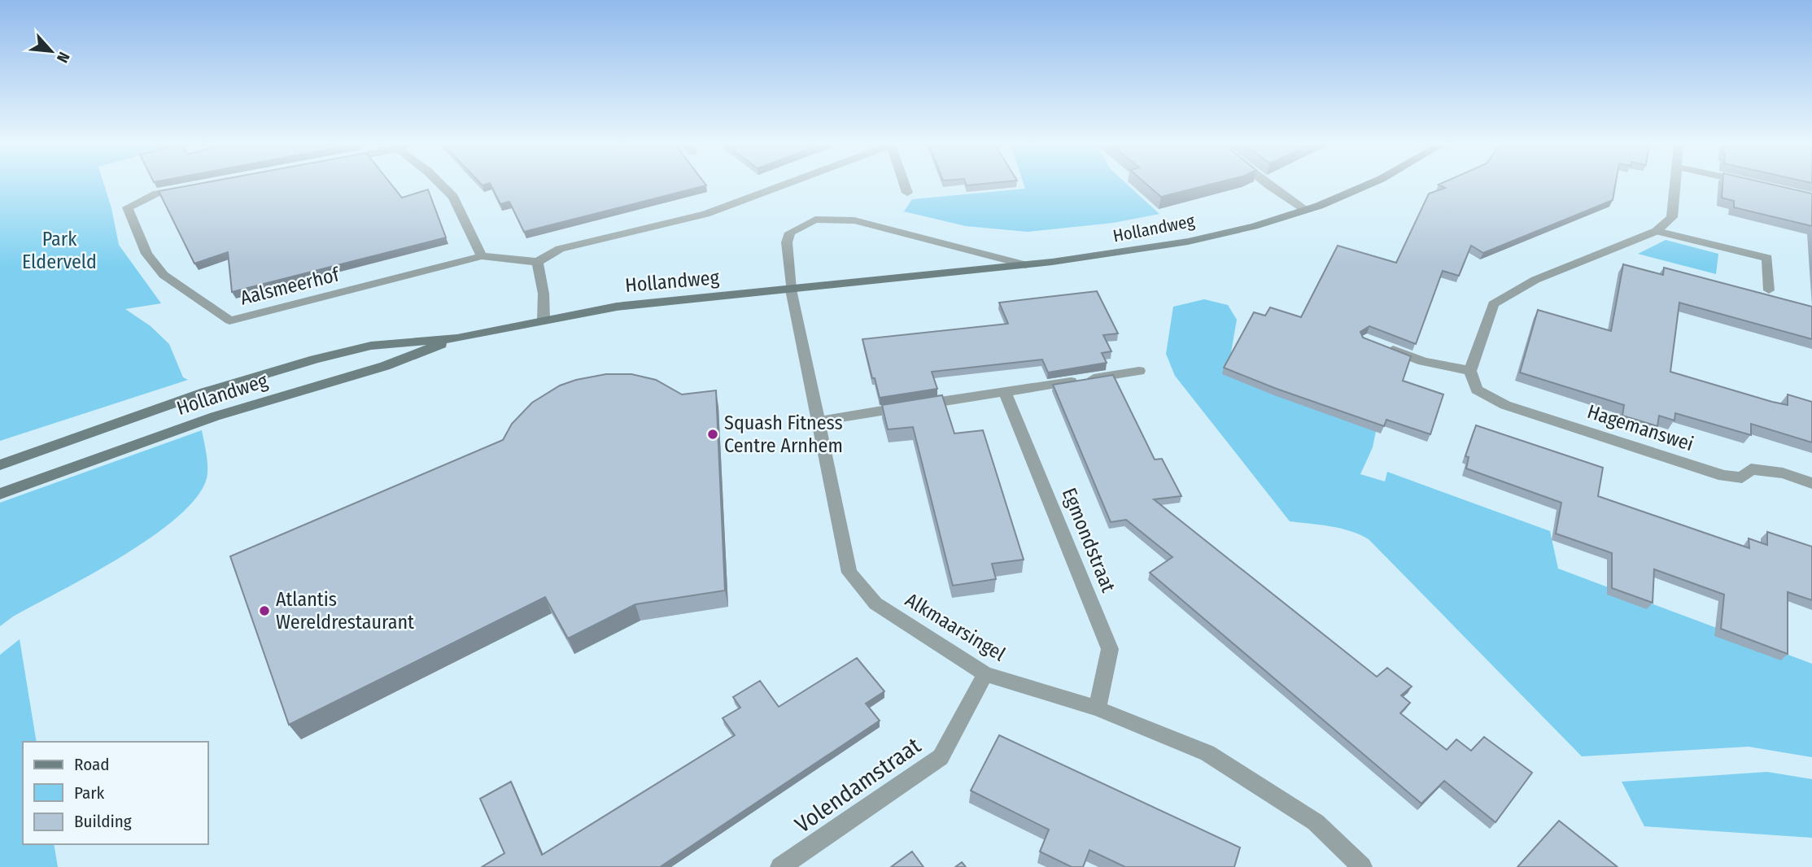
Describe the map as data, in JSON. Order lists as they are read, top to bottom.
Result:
{
  "streets": {
    "street": [
      "Hollandweg",
      "Aalsmeerhof",
      "Hagemanswei",
      "Egmondstraat",
      "Alkmaarsingel",
      "Volendamstraat"
    ]
  },
  "crossings": [
    ["Hollandweg", "Alkmaarsingel"],
    ["Egmondstraat", "Alkmaarsingel"],
    ["Alkmaarsingel", "Volendamstraat"]
  ],
  "parks": ["Park Elderveld"],
  "places": ["Squash Fitness Centre Arnhem", "Atlantis Wereldrestaurant"],
  "legend": ["Road", "Park", "Building"],
  "north": "bottom right"
}
